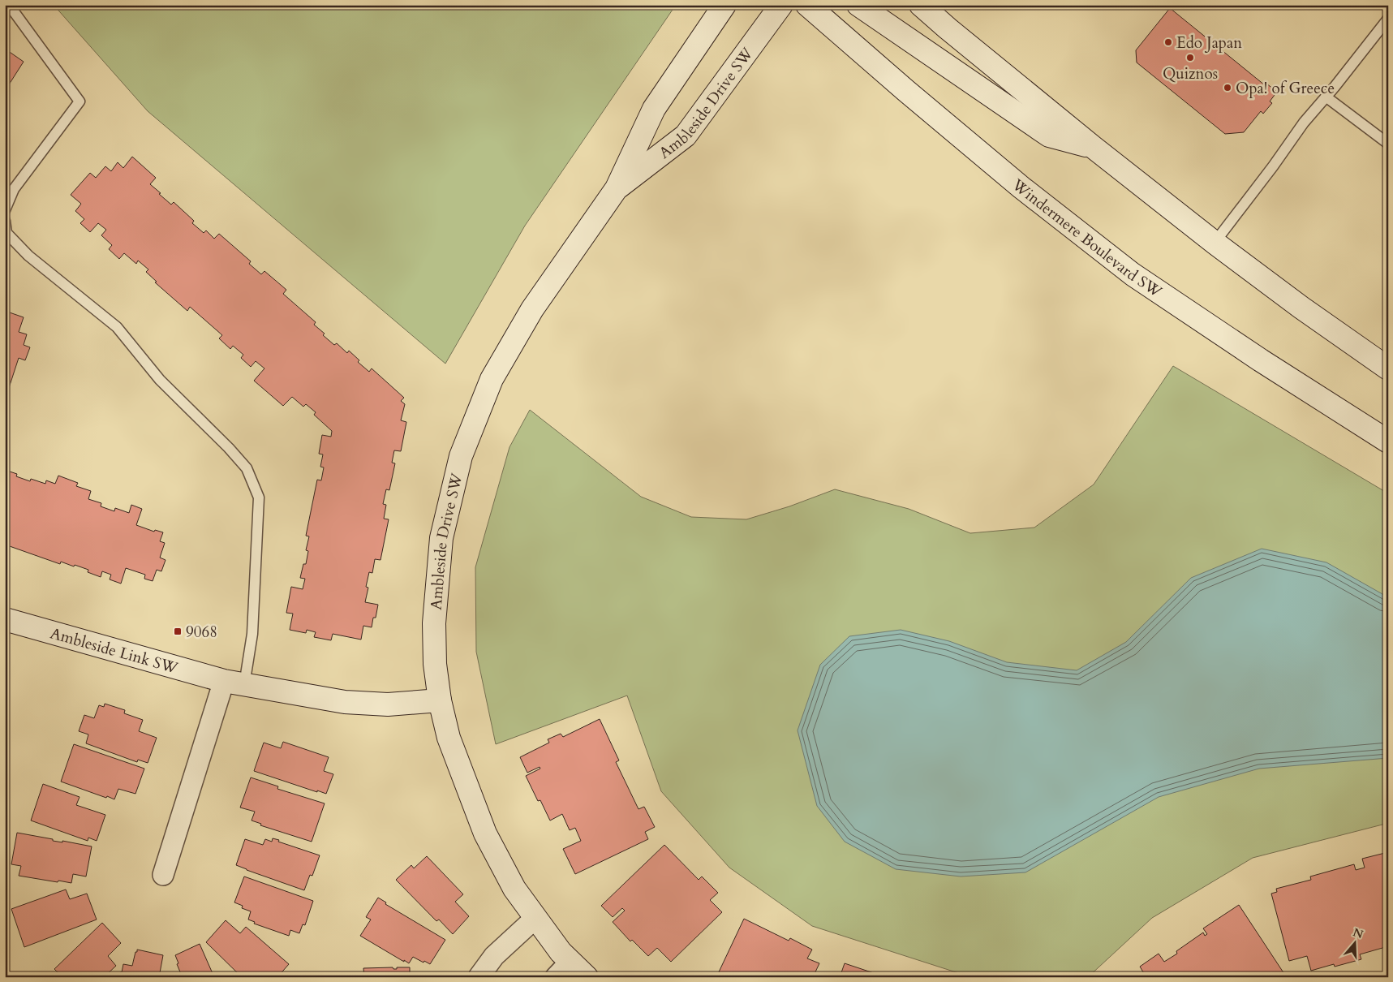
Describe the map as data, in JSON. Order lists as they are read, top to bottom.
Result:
{
  "streets": {
    "street": ["Ambleside Drive SW", "Windermere Boulevard SW", "Ambleside Link SW"]
  },
  "crossings": [
    ["Ambleside Drive SW", "Ambleside Link SW"]
  ],
  "places": {
    "other": ["Edo Japan", "Quiznos", "Opa! of Greece"],
    "transit": ["9068"]
  },
  "north": "top"
}
